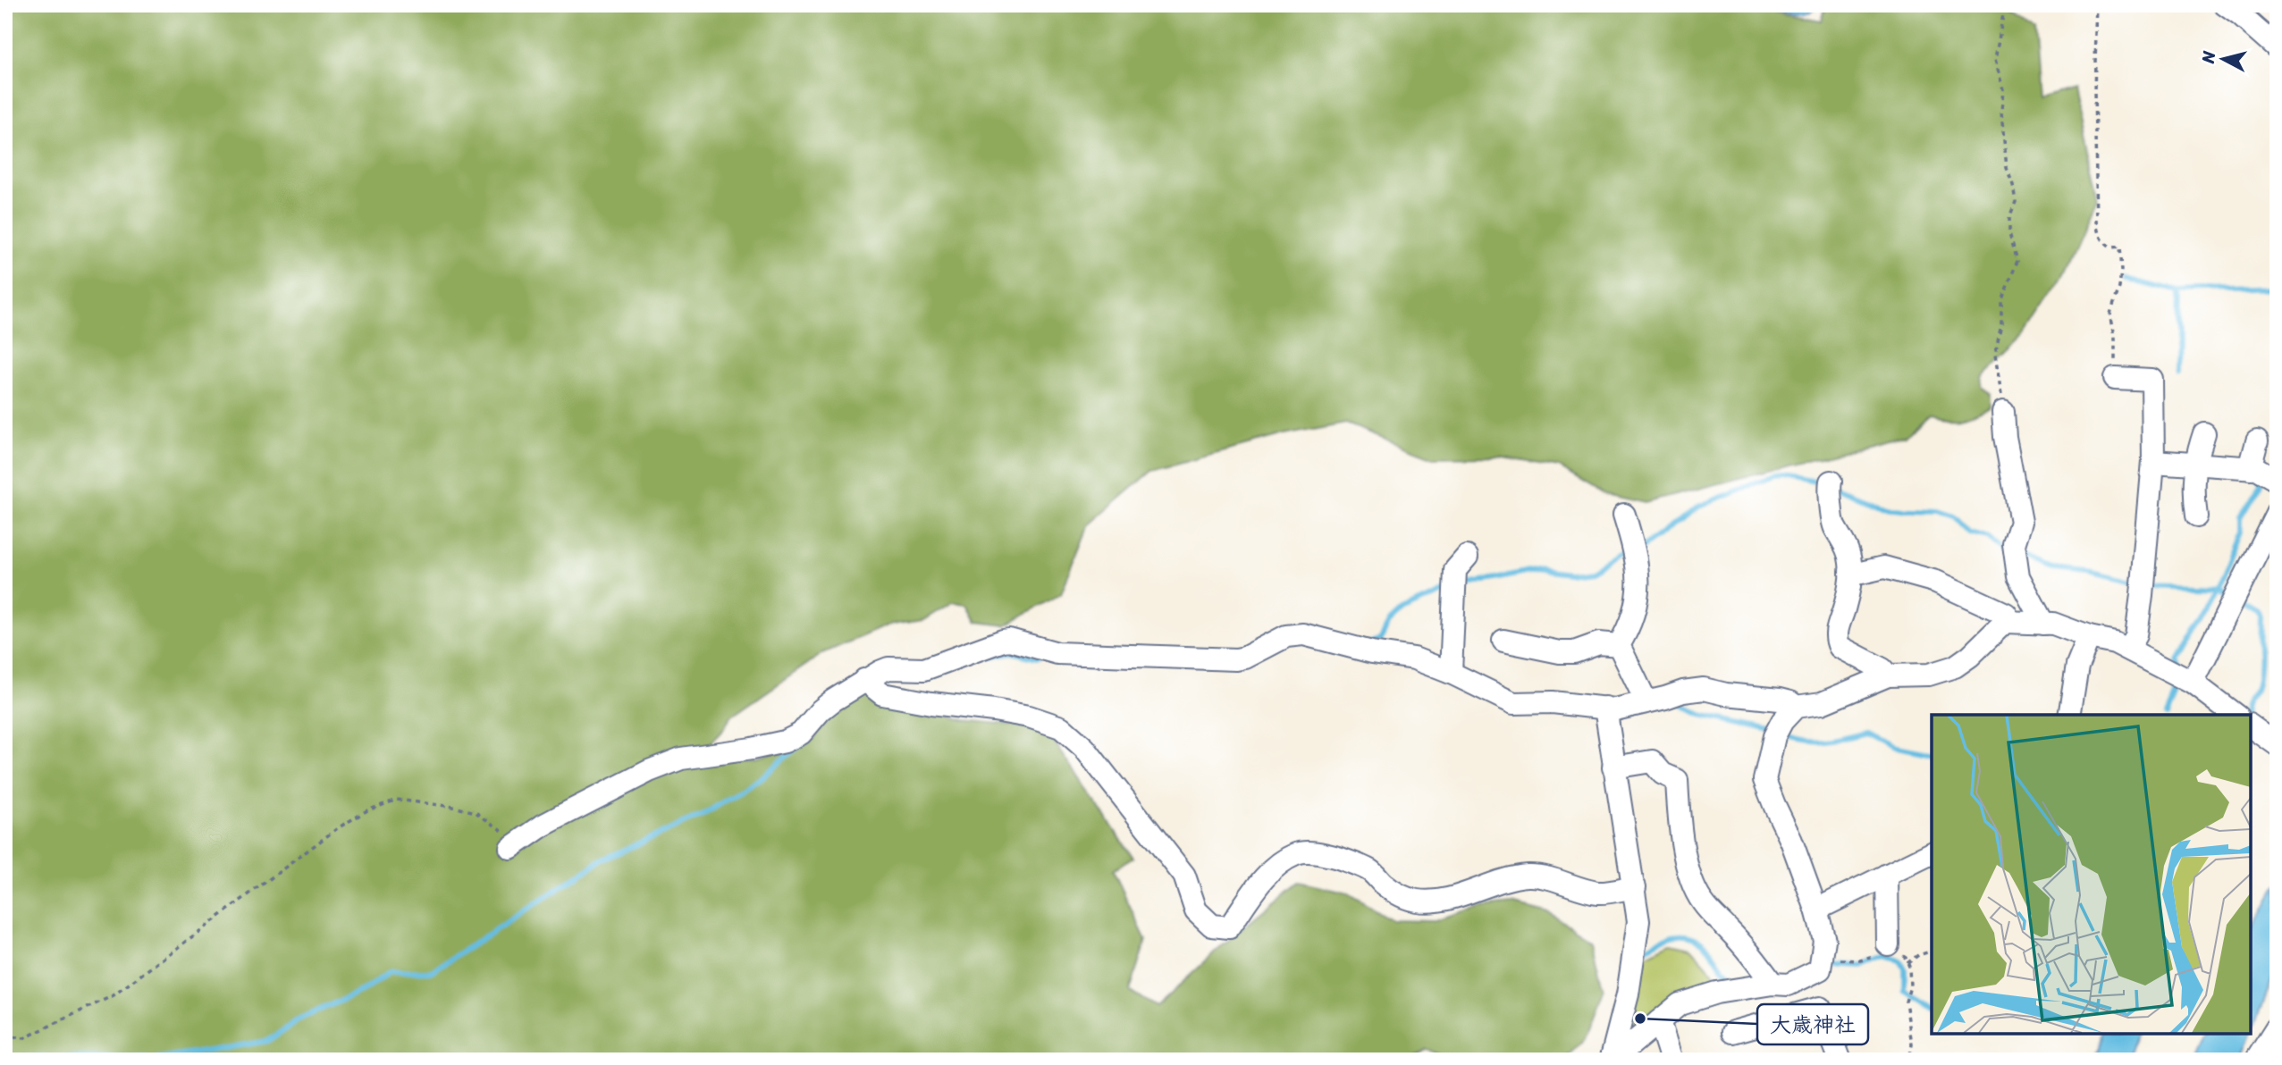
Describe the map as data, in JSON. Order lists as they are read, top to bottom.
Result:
{
  "places": ["大歳神社"],
  "north": "left"
}
